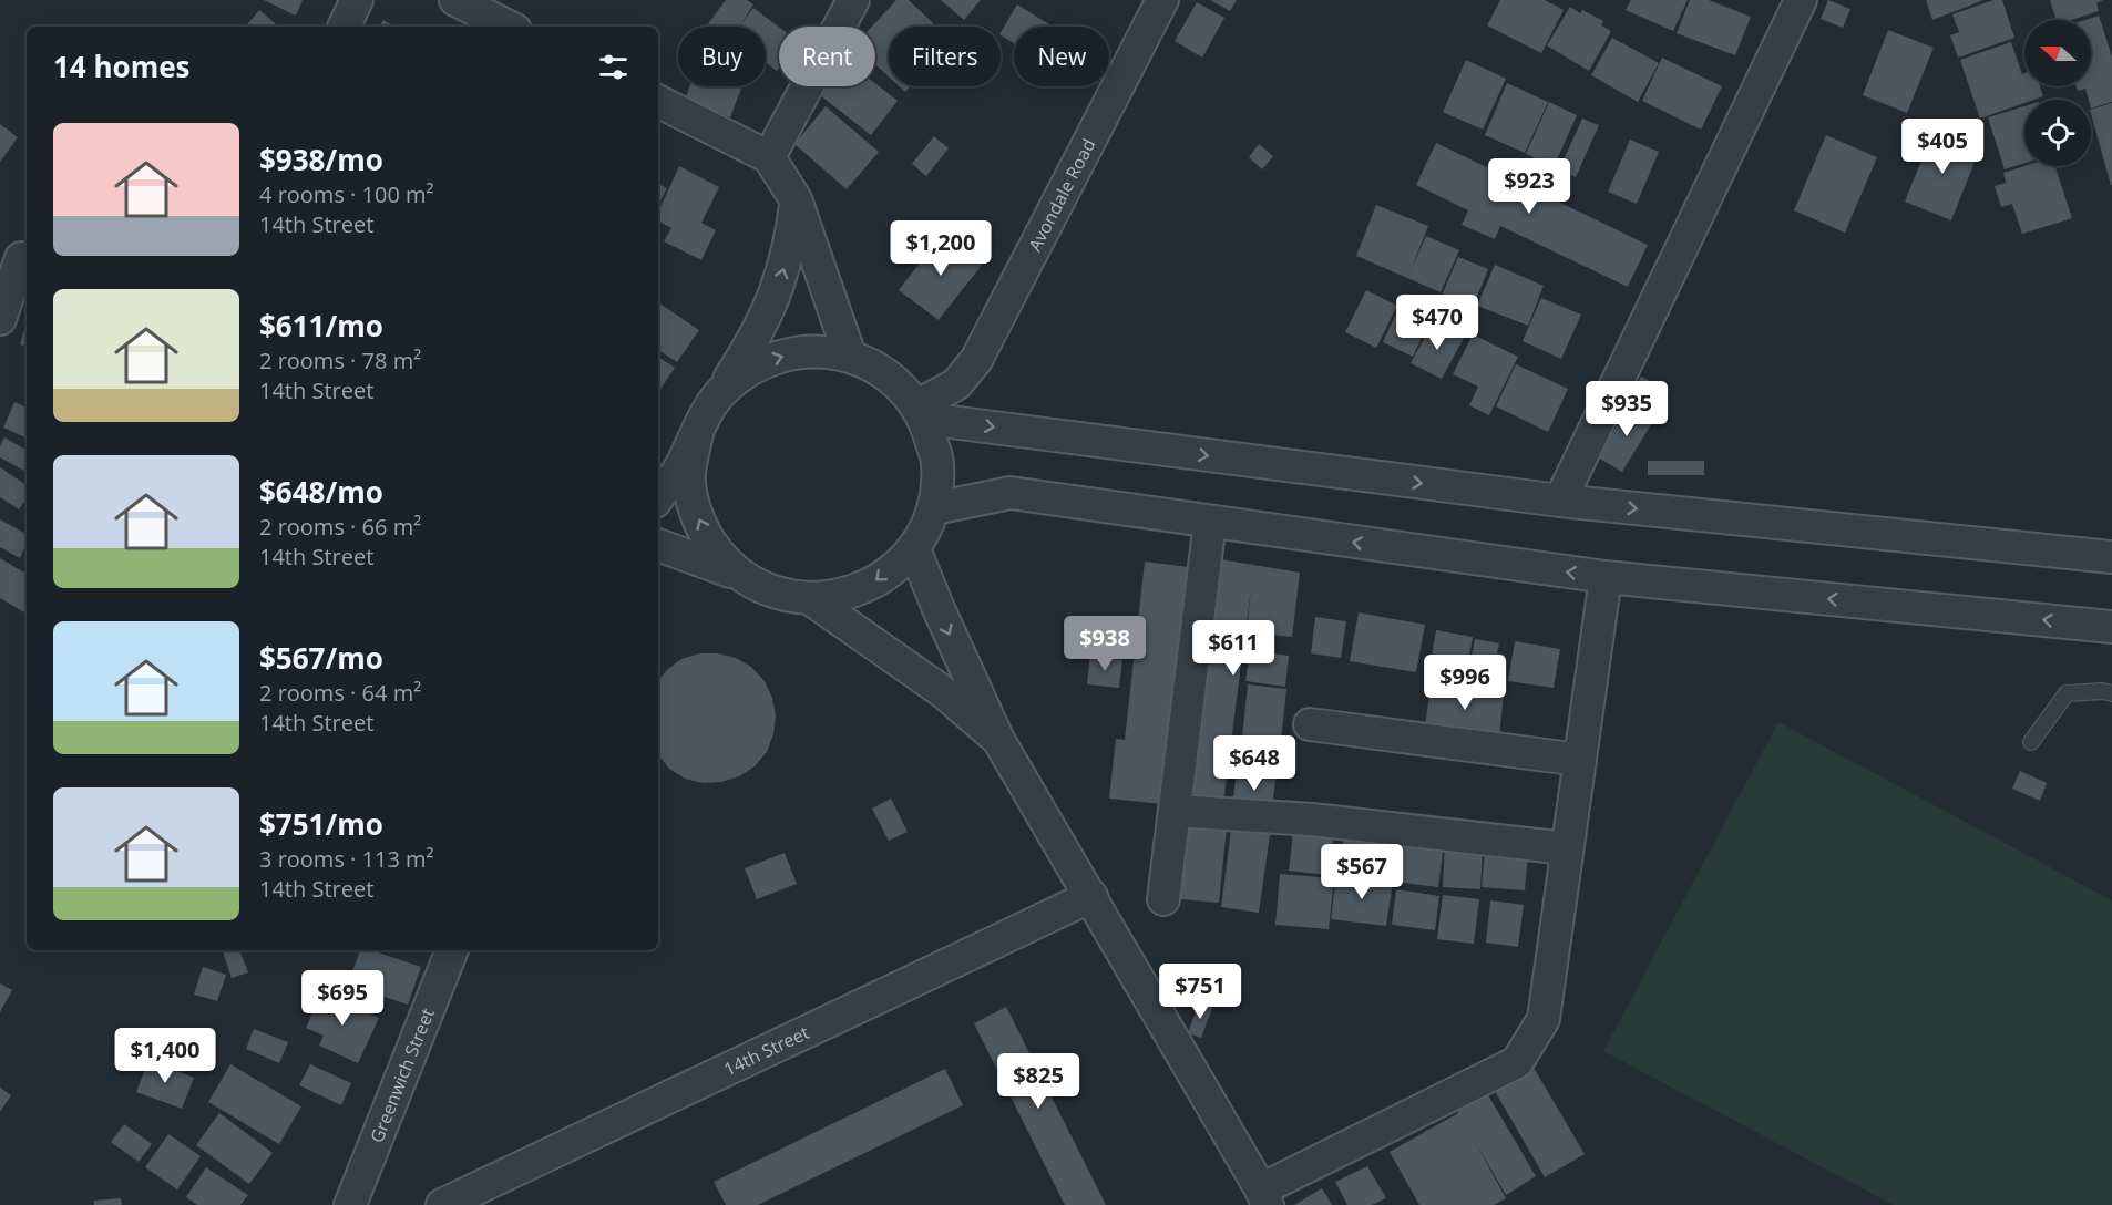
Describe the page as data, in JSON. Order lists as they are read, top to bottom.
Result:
{
  "streets": {
    "street": ["Avondale Road", "14th Street", "Greenwich Street"]
  },
  "north": "left",
  "page": {
    "chip": [
      "Buy",
      "Rent",
      "Filters",
      "New"
    ],
    "heading": "14 homes",
    "list": [
      {
        "name": "$938/mo",
        "note": "4 rooms · 100 m² · 14th Street"
      },
      {
        "name": "$611/mo",
        "note": "2 rooms · 78 m² · 14th Street"
      },
      {
        "name": "$648/mo",
        "note": "2 rooms · 66 m² · 14th Street"
      },
      {
        "name": "$567/mo",
        "note": "2 rooms · 64 m² · 14th Street"
      },
      {
        "name": "$751/mo",
        "note": "3 rooms · 113 m² · 14th Street"
      }
    ],
    "price": [
      "$405",
      "$923",
      "$1,200",
      "$470",
      "$935",
      "$938",
      "$611",
      "$996",
      "$648",
      "$567",
      "$751",
      "$695",
      "$1,400",
      "$825"
    ]
  }
}
